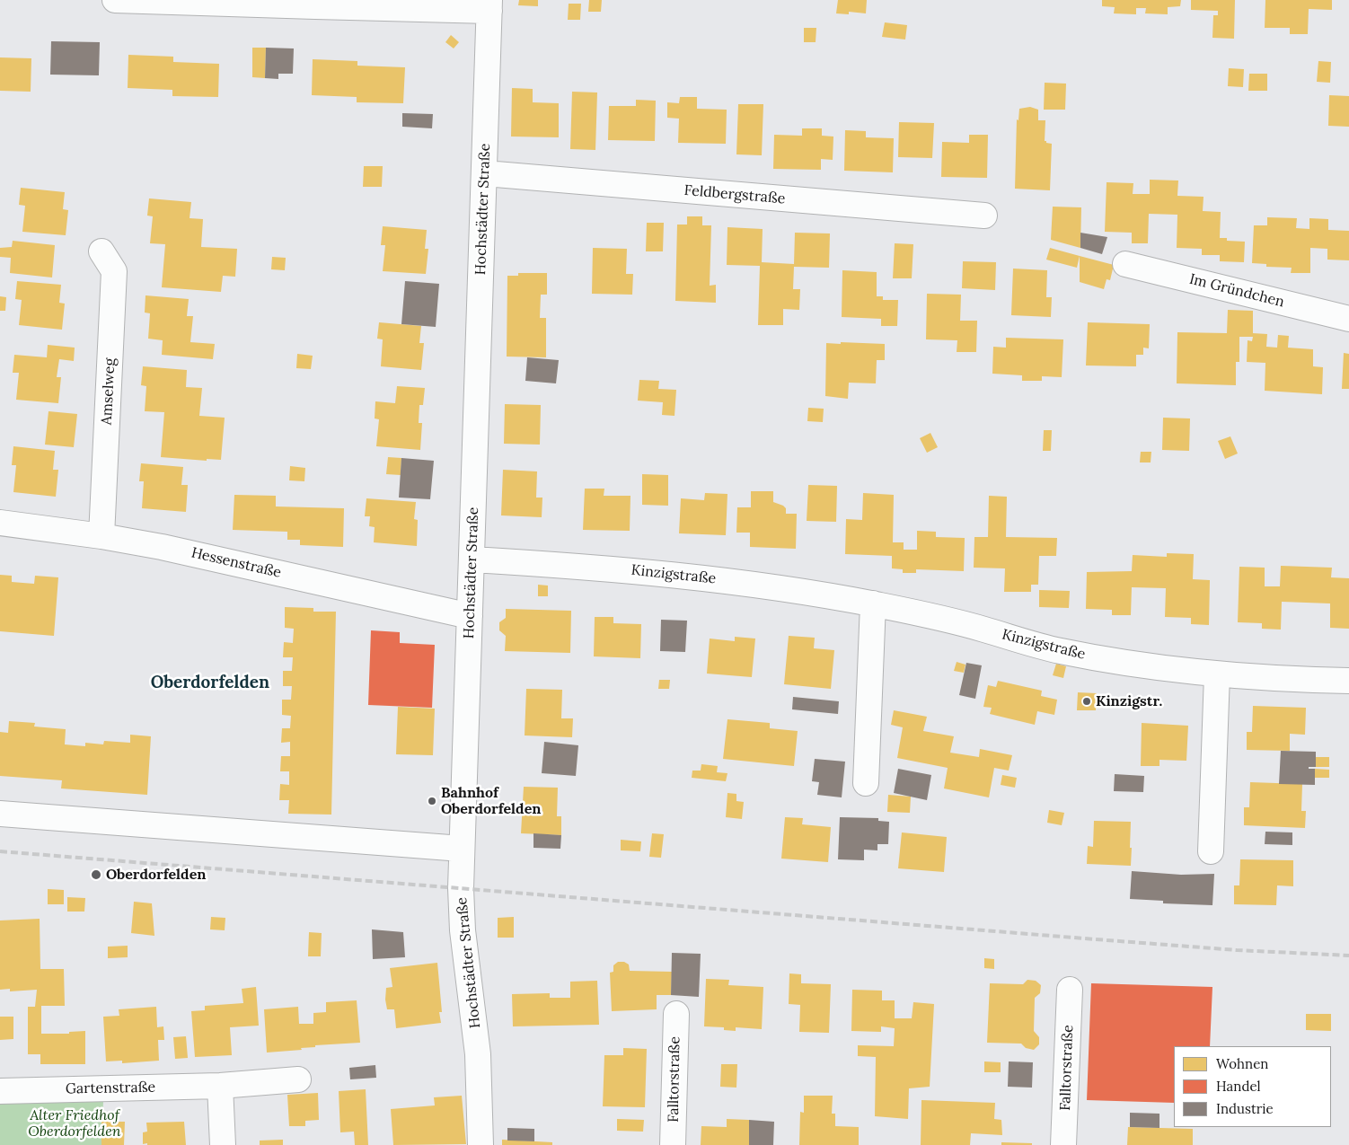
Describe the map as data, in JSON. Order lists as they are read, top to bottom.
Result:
{
  "streets": {
    "street": [
      "Feldbergstraße",
      "Hochstädter Straße",
      "Im Gründchen",
      "Amselweg",
      "Hessenstraße",
      "Kinzigstraße",
      "Falltorstraße",
      "Gartenstraße"
    ]
  },
  "crossings": [
    ["Feldbergstraße", "Hochstädter Straße"],
    ["Hochstädter Straße", "Hessenstraße"],
    ["Hochstädter Straße", "Kinzigstraße"],
    ["Amselweg", "Hessenstraße"]
  ],
  "districts": ["Oberdorfelden"],
  "parks": ["Alter Friedhof Oberdorfelden"],
  "places": ["Kinzigstr.", "Bahnhof Oberdorfelden", "Oberdorfelden"],
  "legend": ["Wohnen", "Handel", "Industrie"]
}
